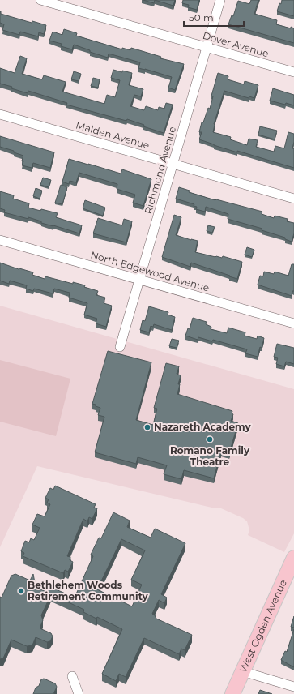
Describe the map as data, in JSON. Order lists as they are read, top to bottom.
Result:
{
  "streets": {
    "main road": ["West Ogden Avenue"],
    "street": [
      "Dover Avenue",
      "Malden Avenue",
      "Richmond Avenue",
      "North Edgewood Avenue"
    ]
  },
  "crossings": [
    ["Dover Avenue", "Richmond Avenue"],
    ["Malden Avenue", "Richmond Avenue"],
    ["Richmond Avenue", "North Edgewood Avenue"]
  ],
  "places": ["Nazareth Academy", "Romano Family Theatre", "Bethlehem Woods Retirement Community"],
  "scale_bar": "50 m"
}
